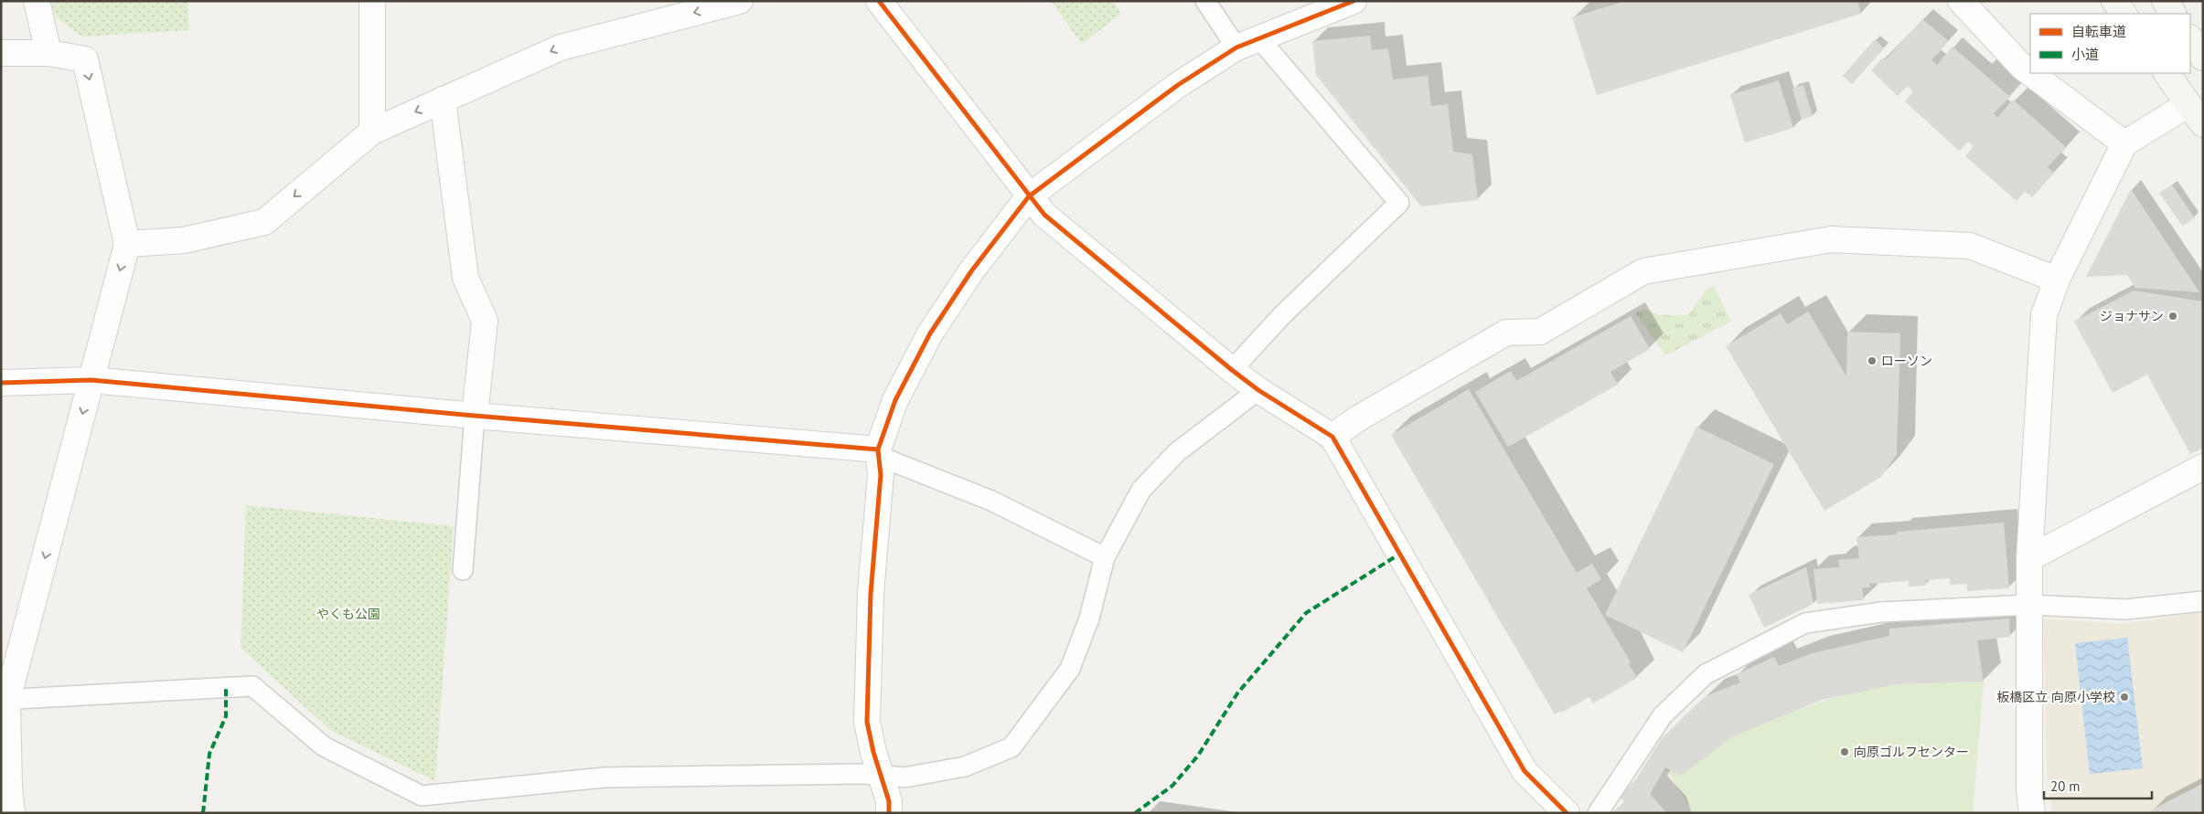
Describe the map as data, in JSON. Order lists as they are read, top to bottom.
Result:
{
  "parks": ["やくも公園"],
  "places": [
    "ジョナサン",
    "ローソン",
    "板橋区立 向原小学校",
    "向原ゴルフセンター"
  ],
  "legend": ["自転車道", "小道"],
  "scale_bar": "20 m"
}
